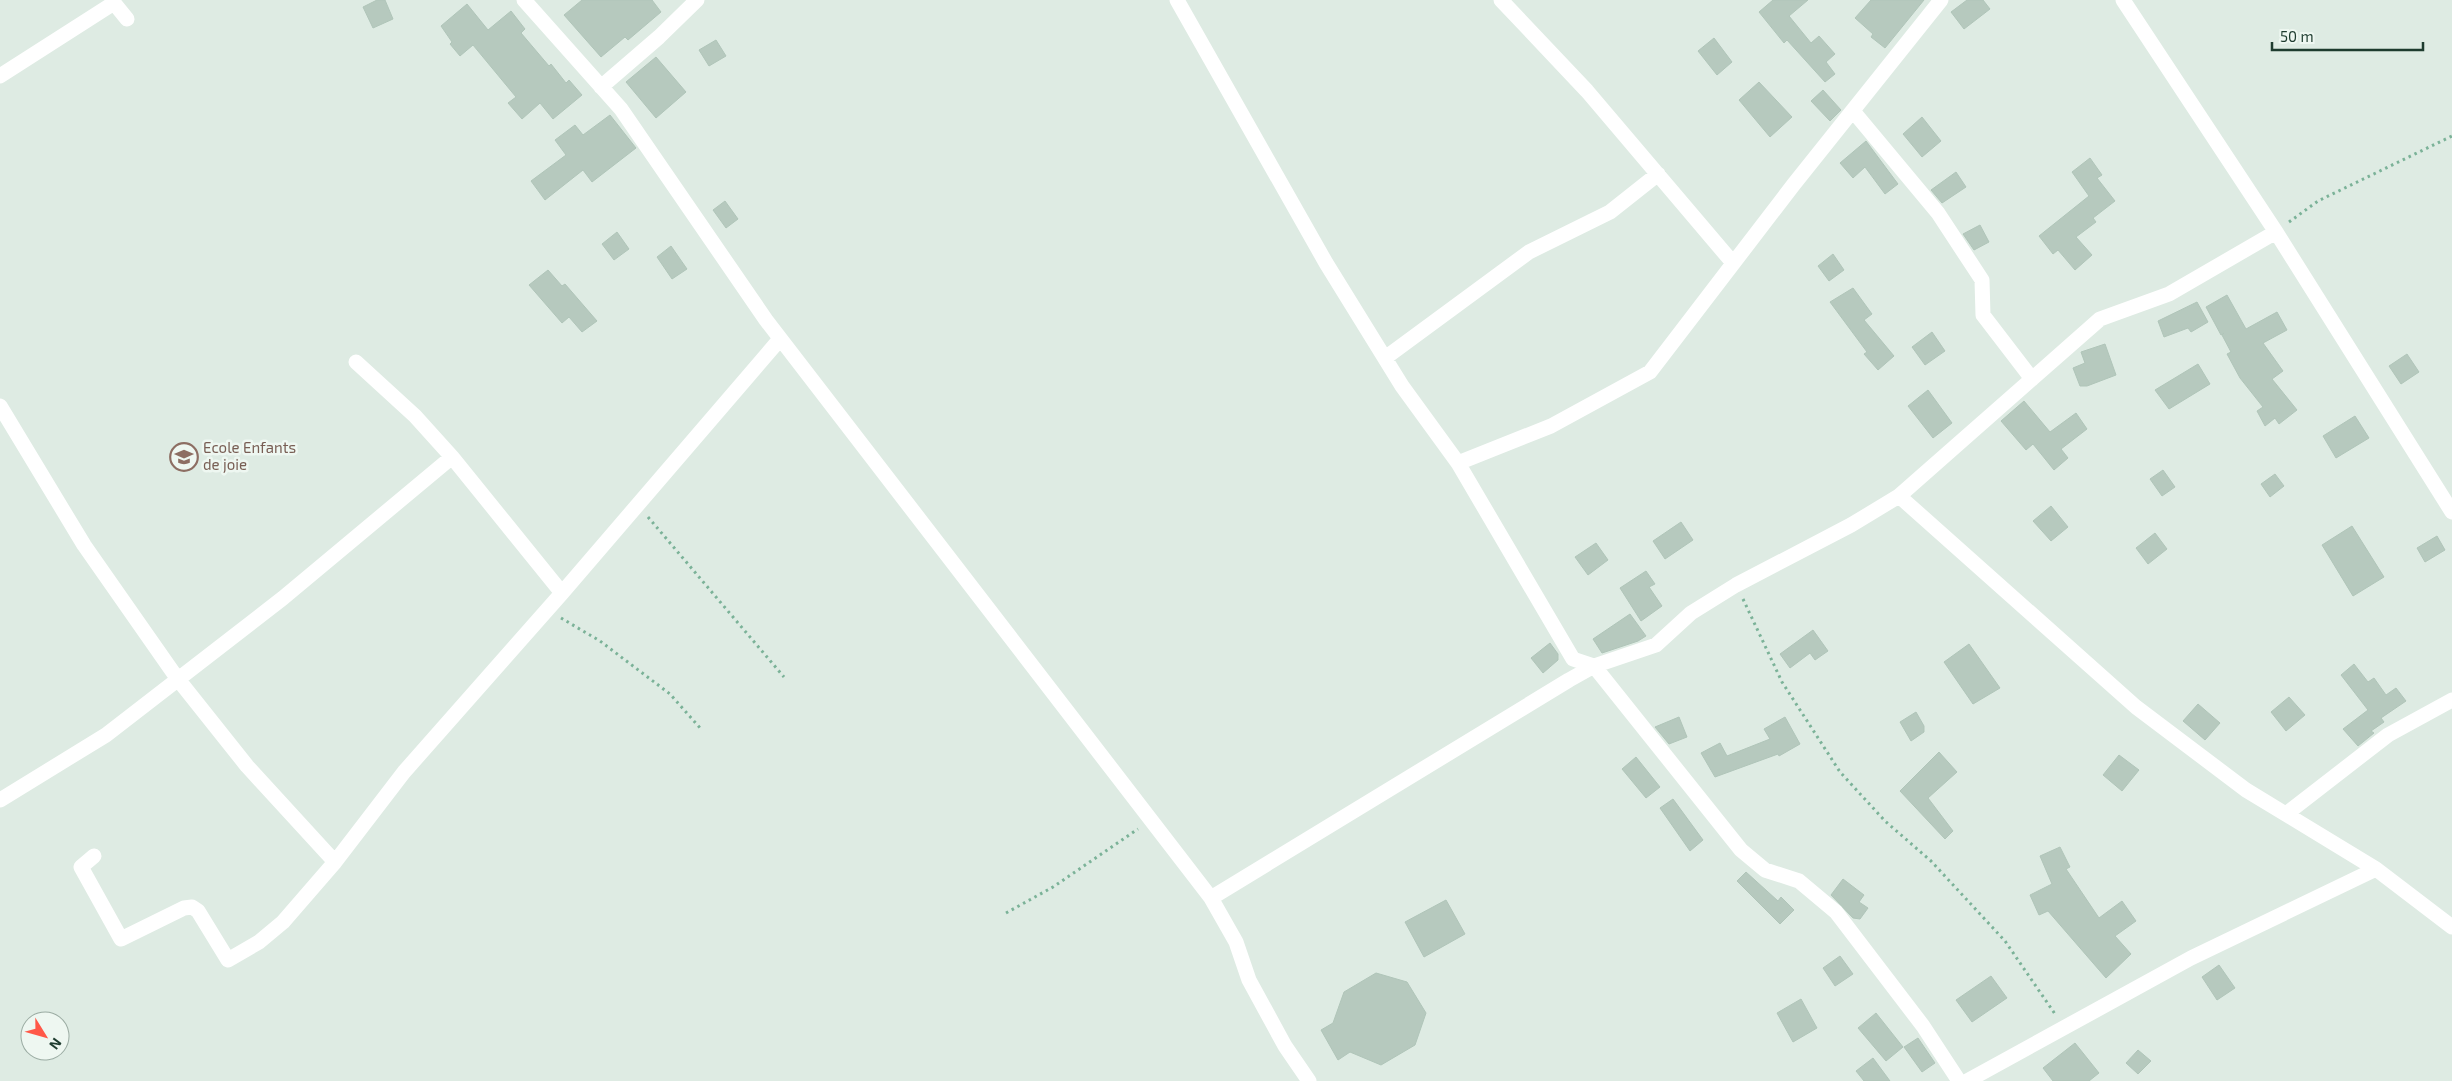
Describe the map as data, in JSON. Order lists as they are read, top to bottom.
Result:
{
  "places": {
    "school or university": ["Ecole Enfants de joie"]
  },
  "scale_bar": "50 m",
  "north": "bottom right"
}
